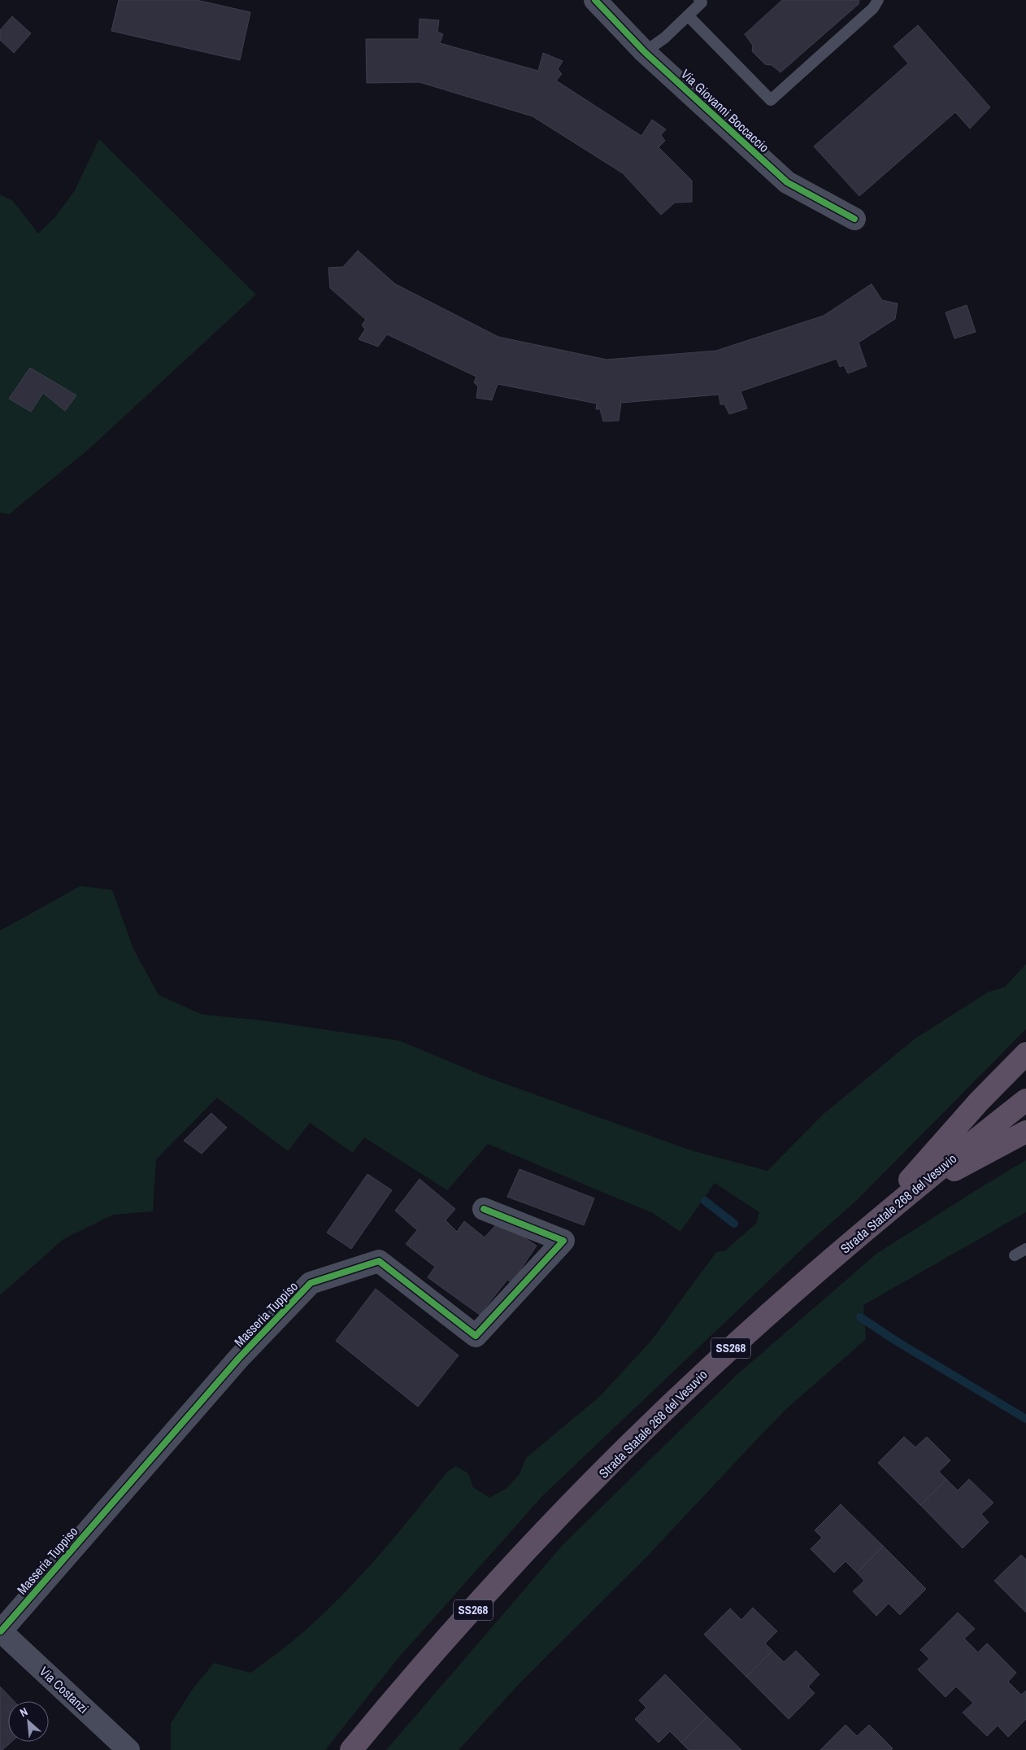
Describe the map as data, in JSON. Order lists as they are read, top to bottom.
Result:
{
  "streets": {
    "highway": ["Strada Statale 268 del Vesuvio", "SS268"],
    "street": ["Via Giovanni Boccaccio", "Masseria Tuppiso", "Via Costanzi"]
  },
  "crossings": [
    ["Masseria Tuppiso", "Via Costanzi"]
  ],
  "north": "top left"
}
